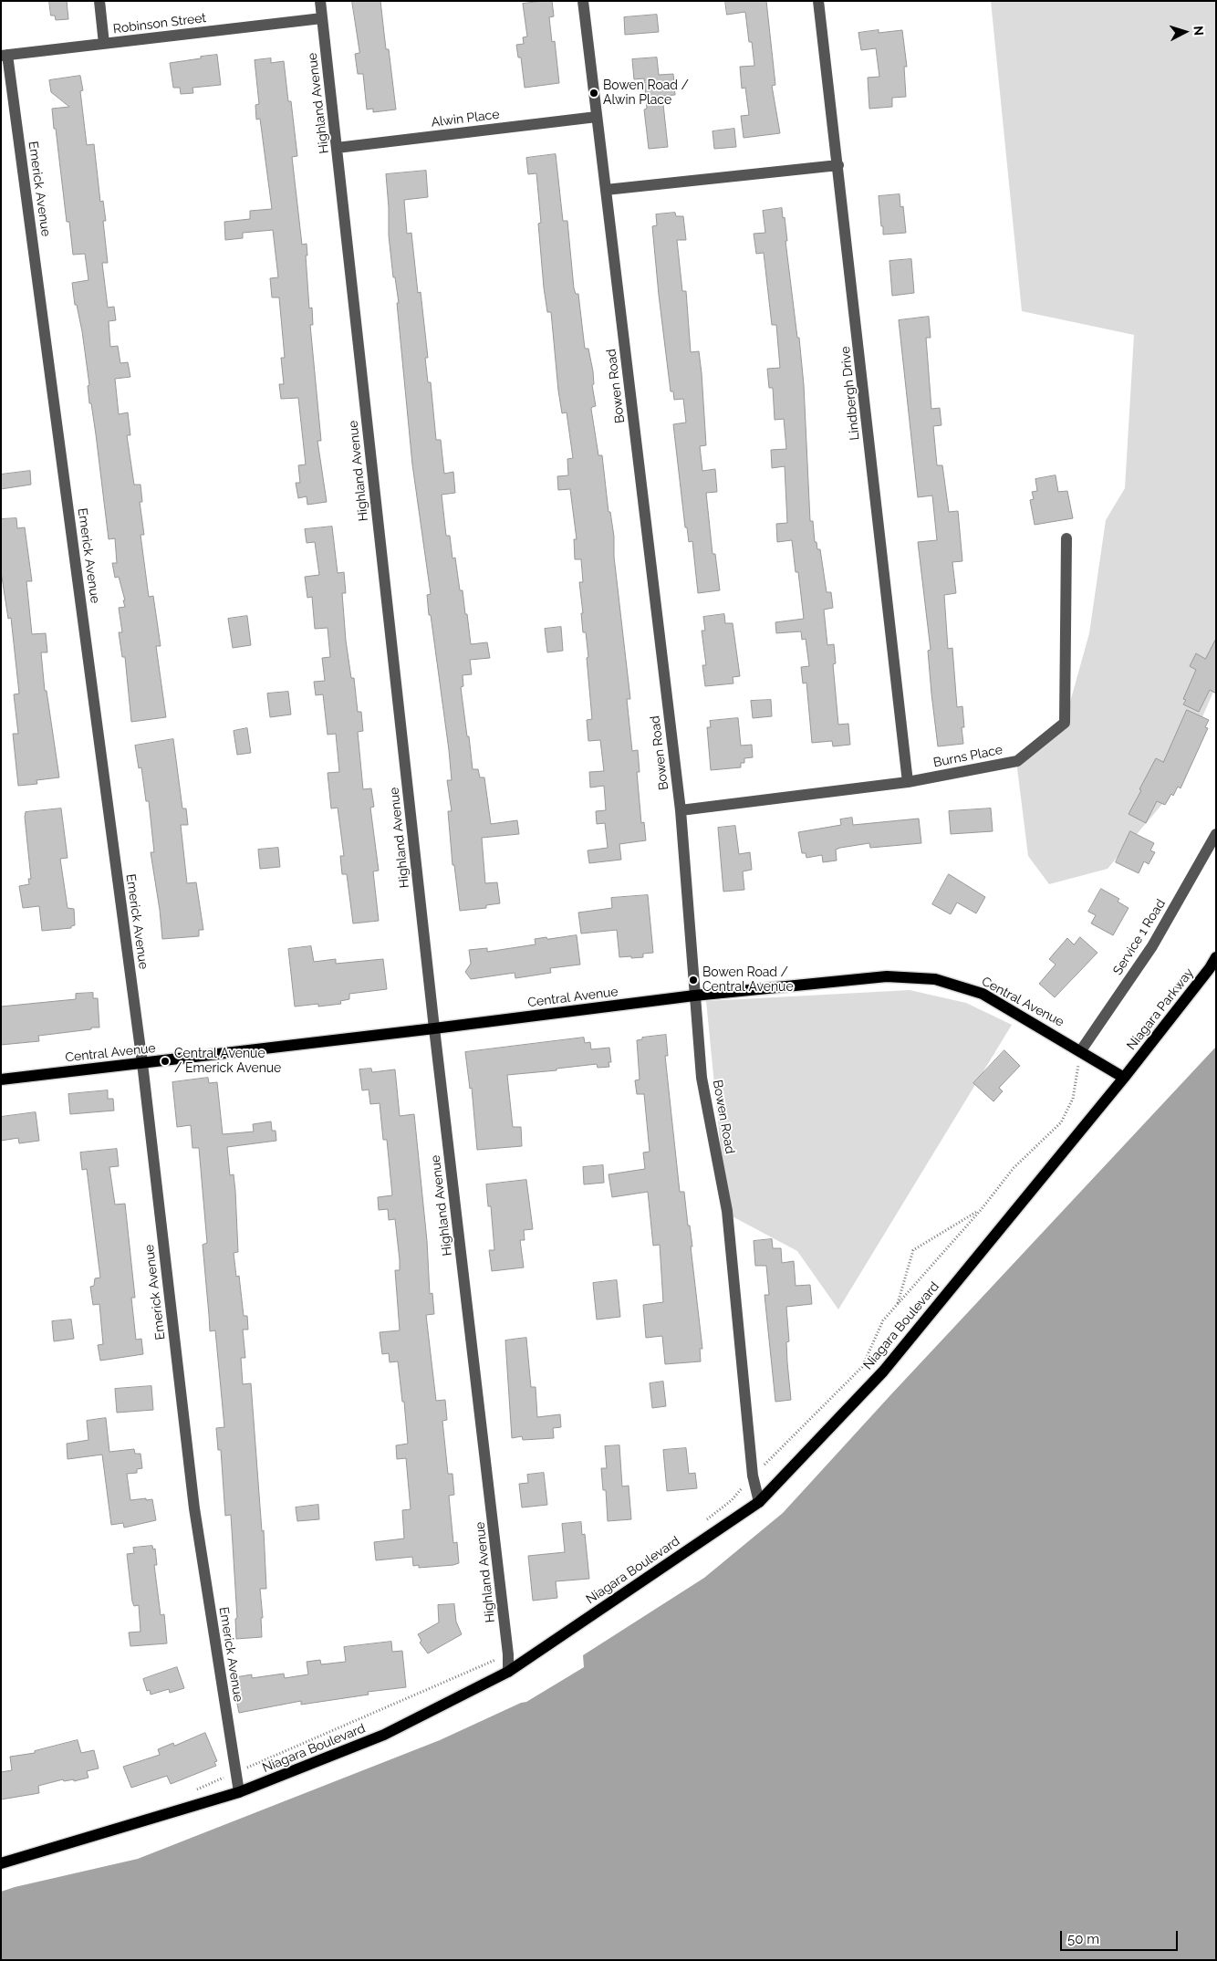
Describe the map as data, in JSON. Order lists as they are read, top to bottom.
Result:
{
  "streets": {
    "main road": ["Central Avenue", "Niagara Parkway", "Niagara Boulevard"],
    "street": [
      "Robinson Street",
      "Highland Avenue",
      "Alwin Place",
      "Emerick Avenue",
      "Bowen Road",
      "Lindbergh Drive",
      "Burns Place",
      "Service 1 Road"
    ]
  },
  "crossings": [
    ["Robinson Street", "Highland Avenue"],
    ["Robinson Street", "Emerick Avenue"],
    ["Highland Avenue", "Alwin Place"],
    ["Highland Avenue", "Central Avenue"],
    ["Highland Avenue", "Niagara Boulevard"],
    ["Alwin Place", "Bowen Road"],
    ["Emerick Avenue", "Central Avenue"],
    ["Emerick Avenue", "Niagara Boulevard"],
    ["Bowen Road", "Burns Place"],
    ["Bowen Road", "Central Avenue"],
    ["Bowen Road", "Niagara Boulevard"],
    ["Lindbergh Drive", "Burns Place"],
    ["Service 1 Road", "Central Avenue"],
    ["Central Avenue", "Niagara Parkway"],
    ["Central Avenue", "Niagara Boulevard"],
    ["Niagara Parkway", "Niagara Boulevard"]
  ],
  "places": ["Bowen Road / Alwin Place", "Bowen Road / Central Avenue", "Central Avenue / Emerick Avenue"],
  "scale_bar": "50 m",
  "north": "right"
}
